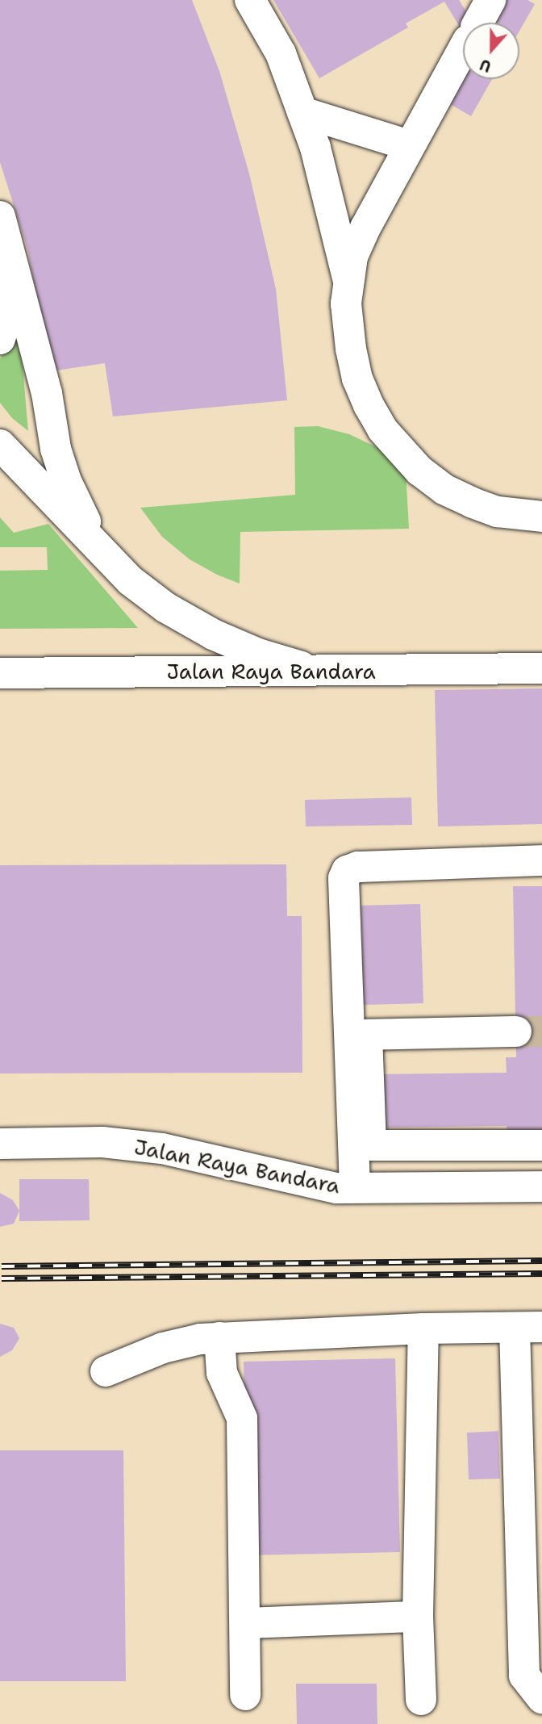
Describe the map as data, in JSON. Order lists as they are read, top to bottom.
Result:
{
  "streets": {
    "street": ["Jalan Raya Bandara"]
  },
  "north": "bottom"
}
